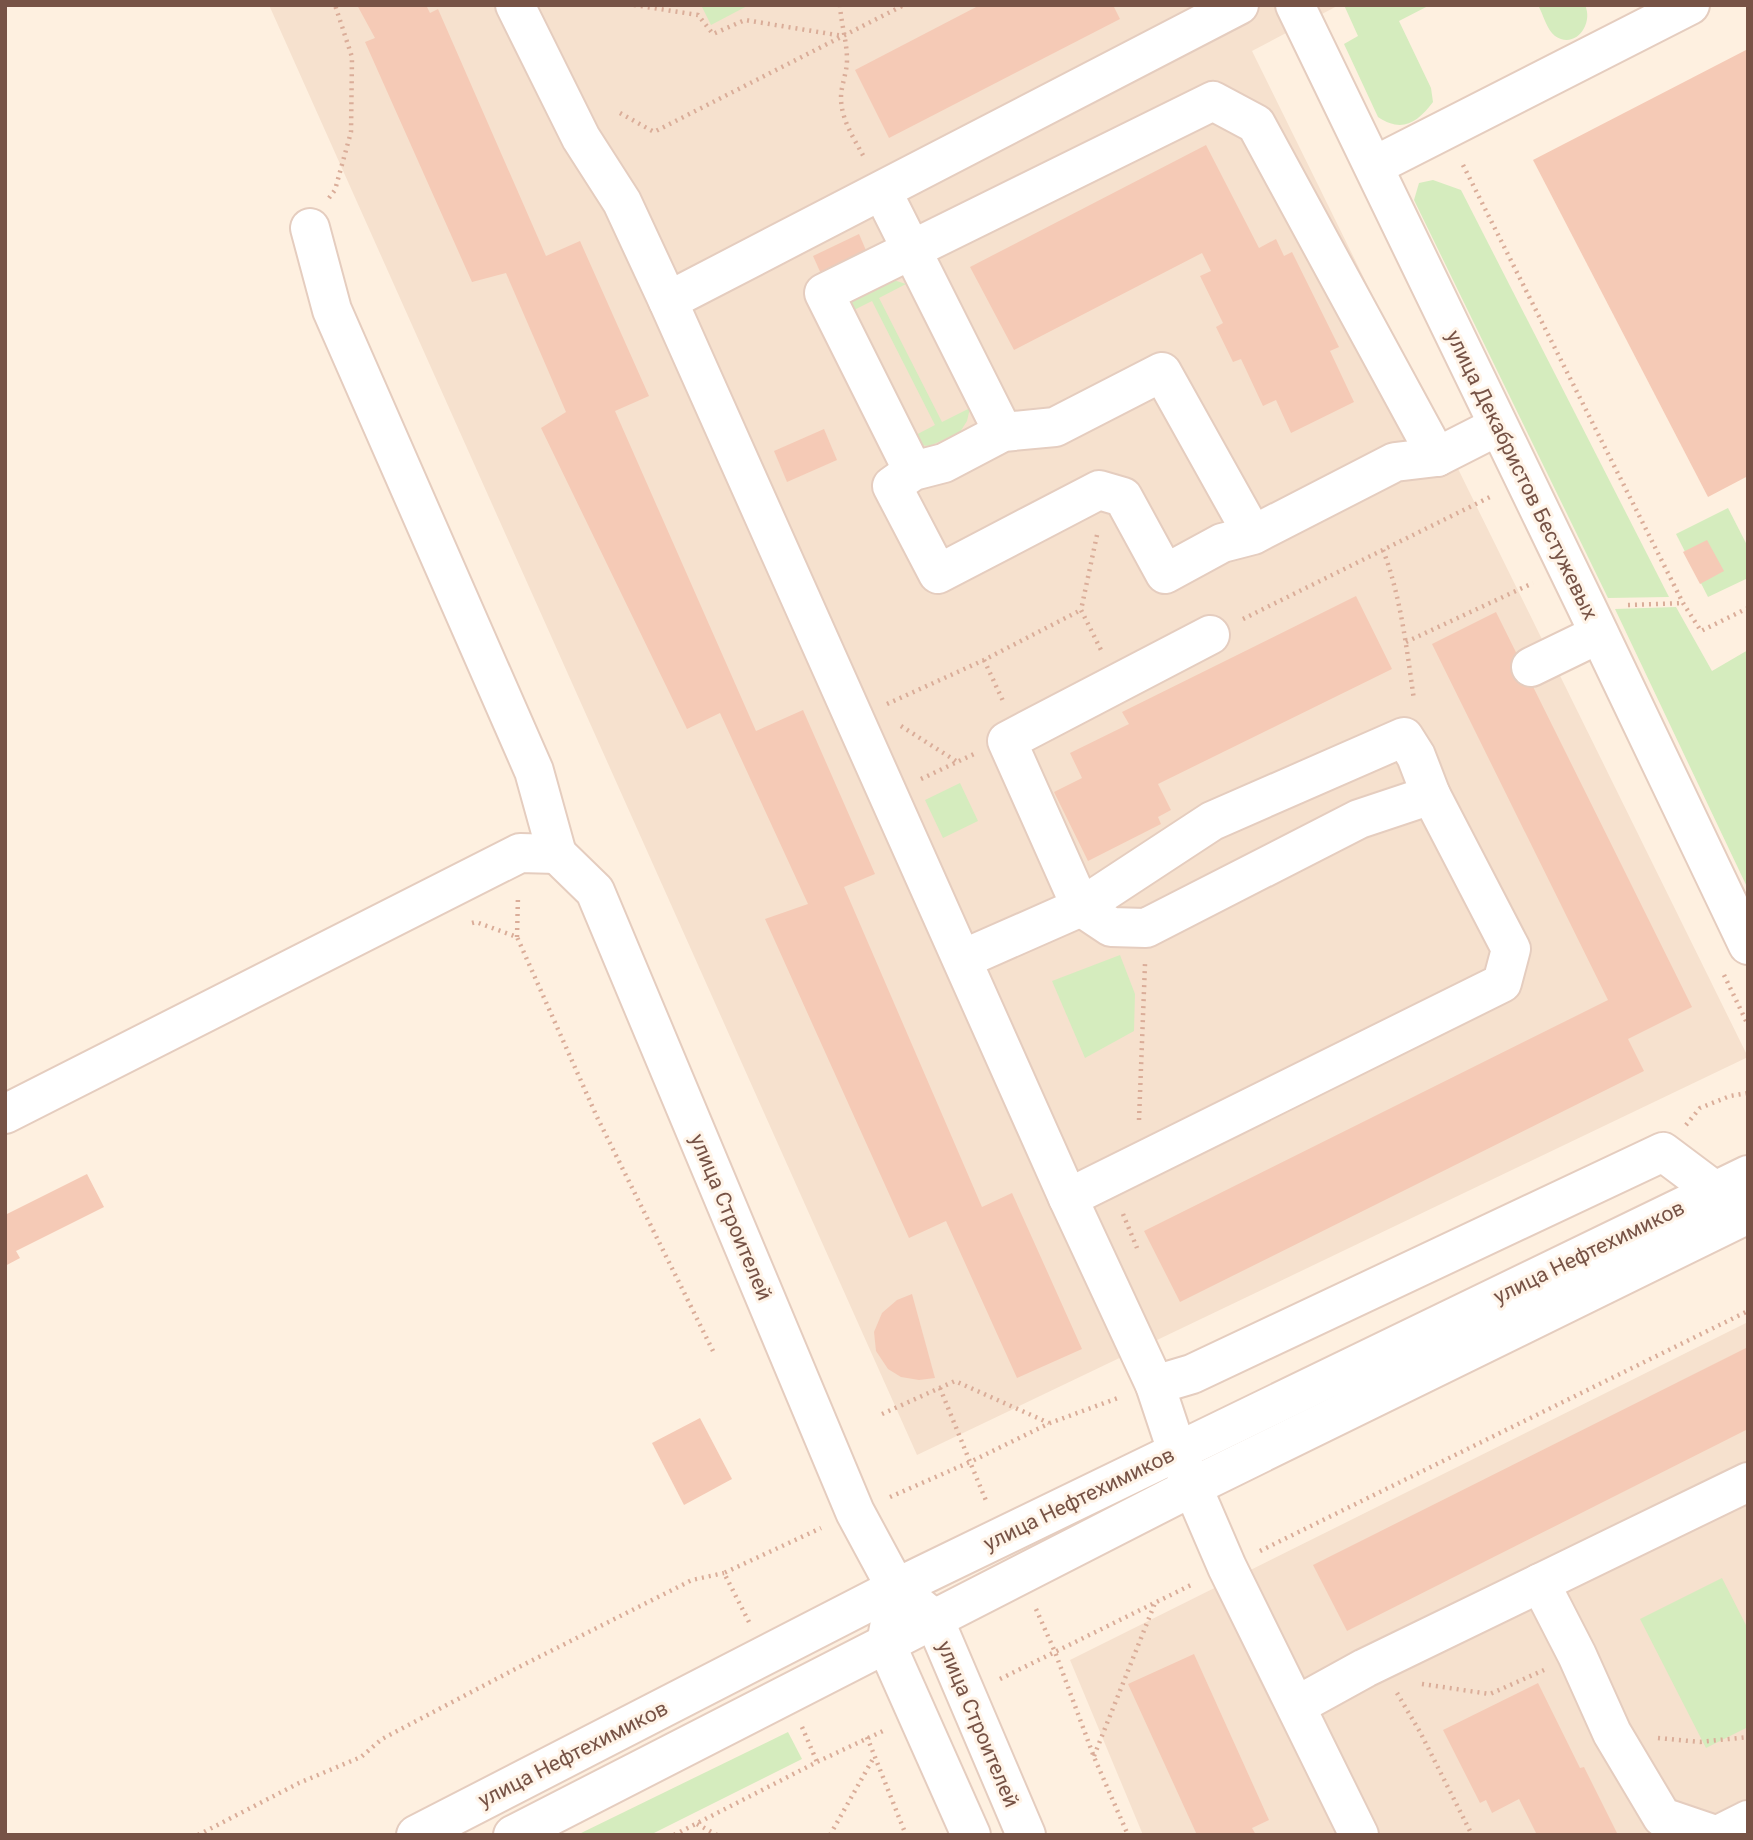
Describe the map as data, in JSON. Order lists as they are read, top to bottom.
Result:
{
  "streets": {
    "street": ["улица Декабристов Бестужевых", "улица Строителей", "улица Нефтехимиков"]
  },
  "crossings": [
    ["улица Строителей", "улица Нефтехимиков"]
  ]
}
